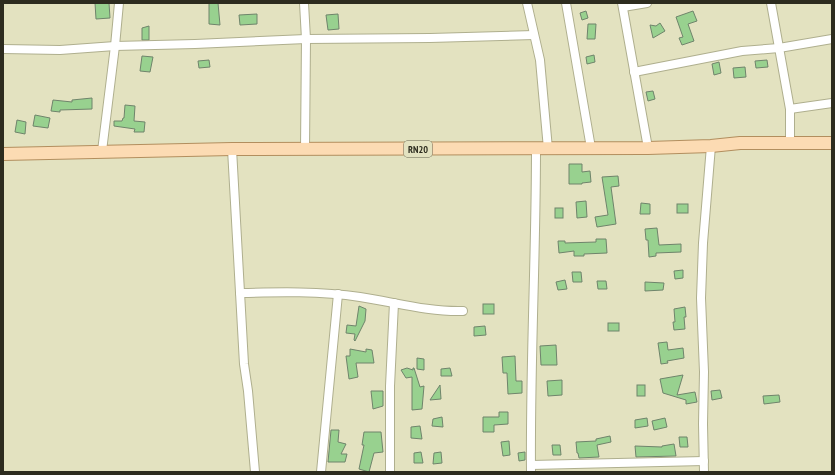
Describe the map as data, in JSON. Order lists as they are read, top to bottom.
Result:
{
  "streets": {
    "main road": ["RN20"]
  }
}
